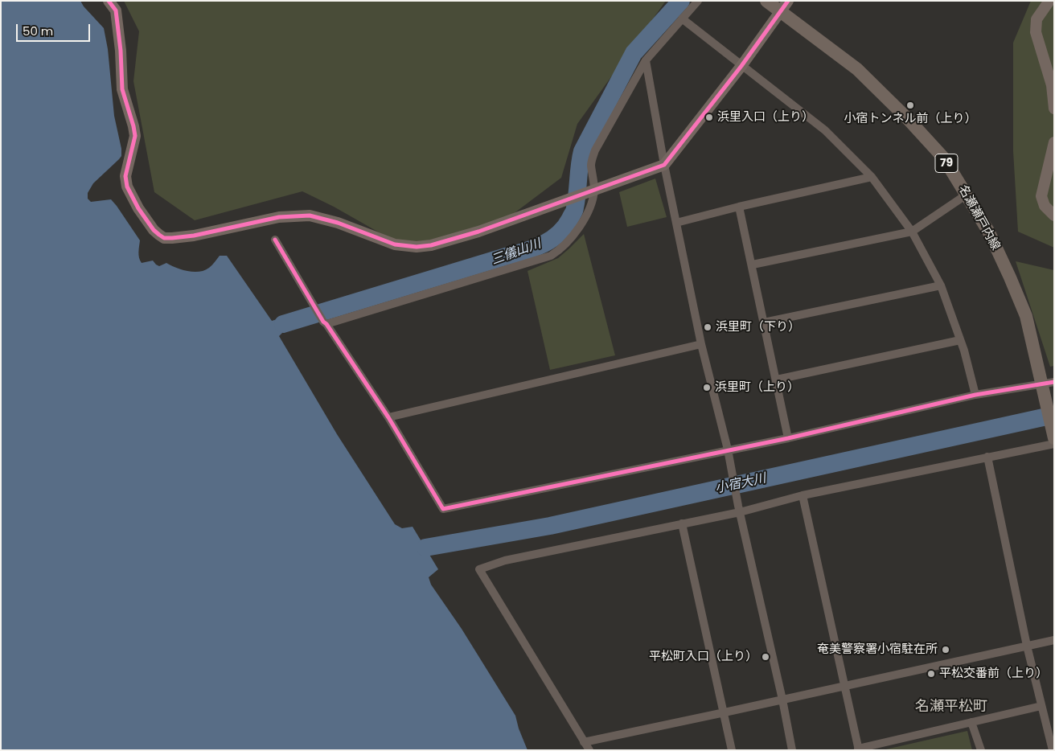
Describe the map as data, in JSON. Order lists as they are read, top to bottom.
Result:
{
  "streets": {
    "main road": ["79", "名瀬瀬戸内線"]
  },
  "districts": ["名瀬平松町"],
  "water": ["三儀山川", "小宿大川"],
  "places": [
    "小宿トンネル前（上り）",
    "浜里入口（上り）",
    "浜里町（下り）",
    "浜里町（上り）",
    "奄美警察署小宿駐在所",
    "平松町入口（上り）",
    "平松交番前（上り）"
  ],
  "scale_bar": "50 m"
}
